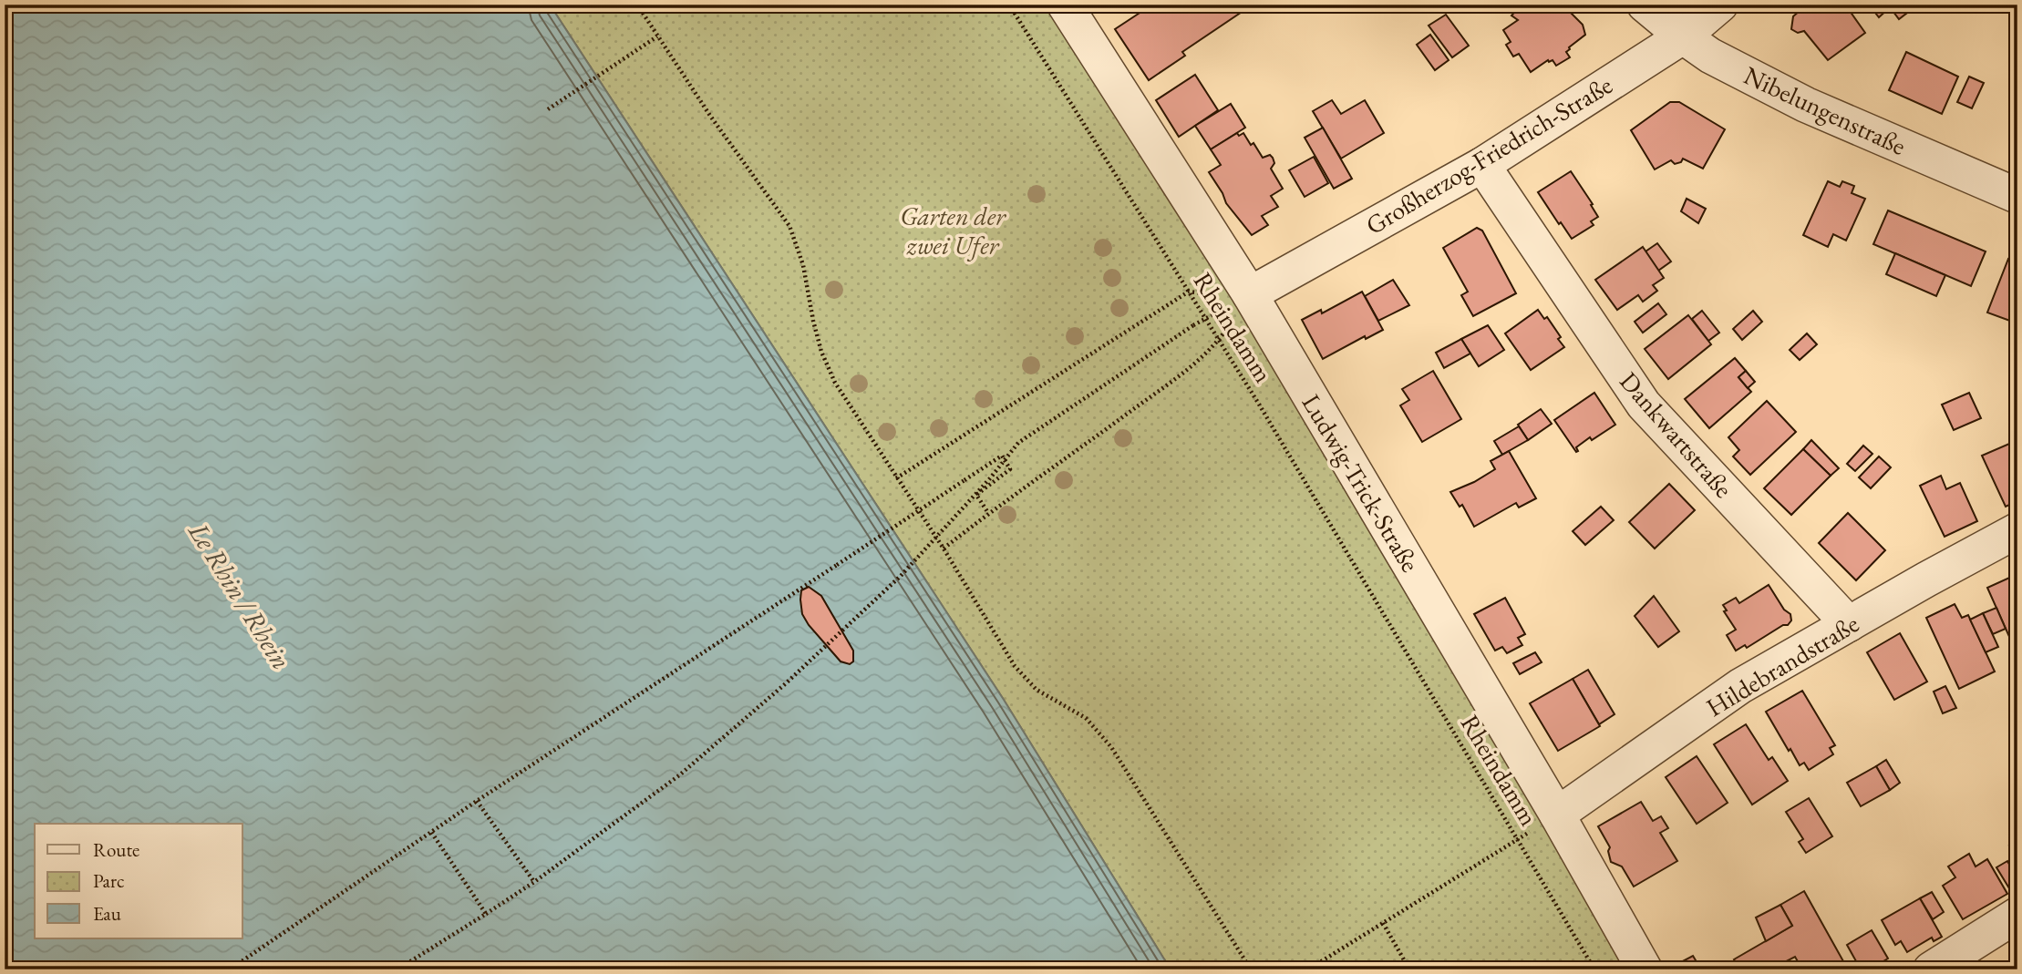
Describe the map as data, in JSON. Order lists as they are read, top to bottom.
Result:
{
  "streets": {
    "street": [
      "Nibelungenstraße",
      "Großherzog-Friedrich-Straße",
      "Dankwartstraße",
      "Ludwig-Trick-Straße",
      "Hildebrandstraße"
    ],
    "path": ["Rheindamm"]
  },
  "crossings": [
    ["Nibelungenstraße", "Großherzog-Friedrich-Straße"],
    ["Großherzog-Friedrich-Straße", "Dankwartstraße"],
    ["Großherzog-Friedrich-Straße", "Ludwig-Trick-Straße"],
    ["Dankwartstraße", "Hildebrandstraße"],
    ["Ludwig-Trick-Straße", "Hildebrandstraße"]
  ],
  "water": ["Le Rhin / Rhein"],
  "parks": ["Garten der zwei Ufer"],
  "legend": ["Route", "Parc", "Eau"]
}
